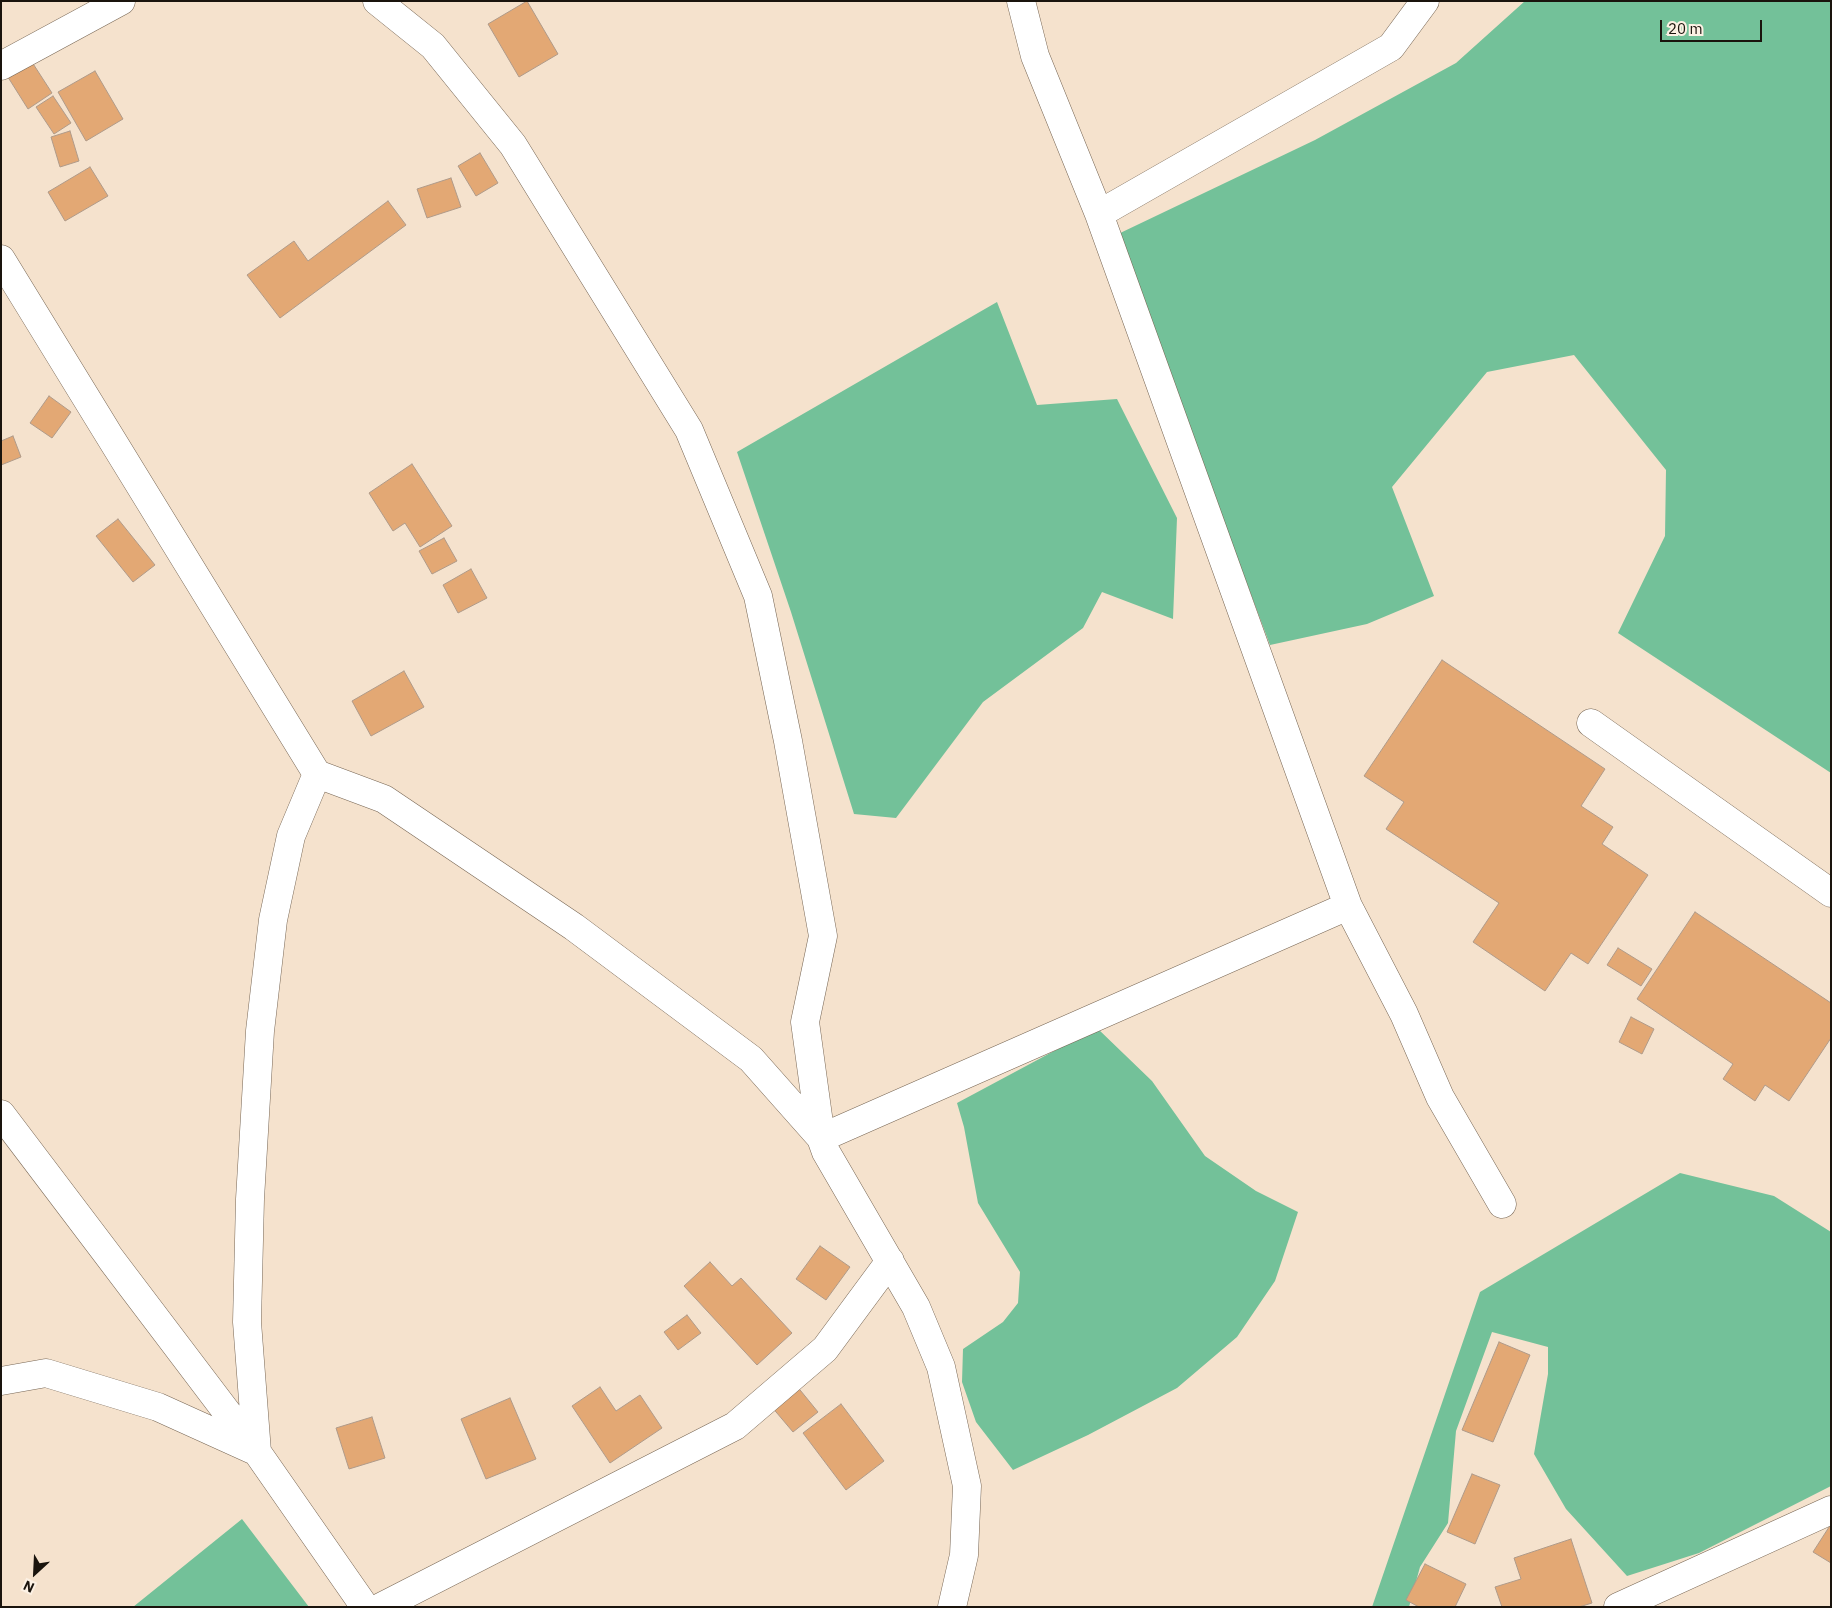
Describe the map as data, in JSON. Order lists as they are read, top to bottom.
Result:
{
  "scale_bar": "20 m",
  "north": "bottom left"
}
